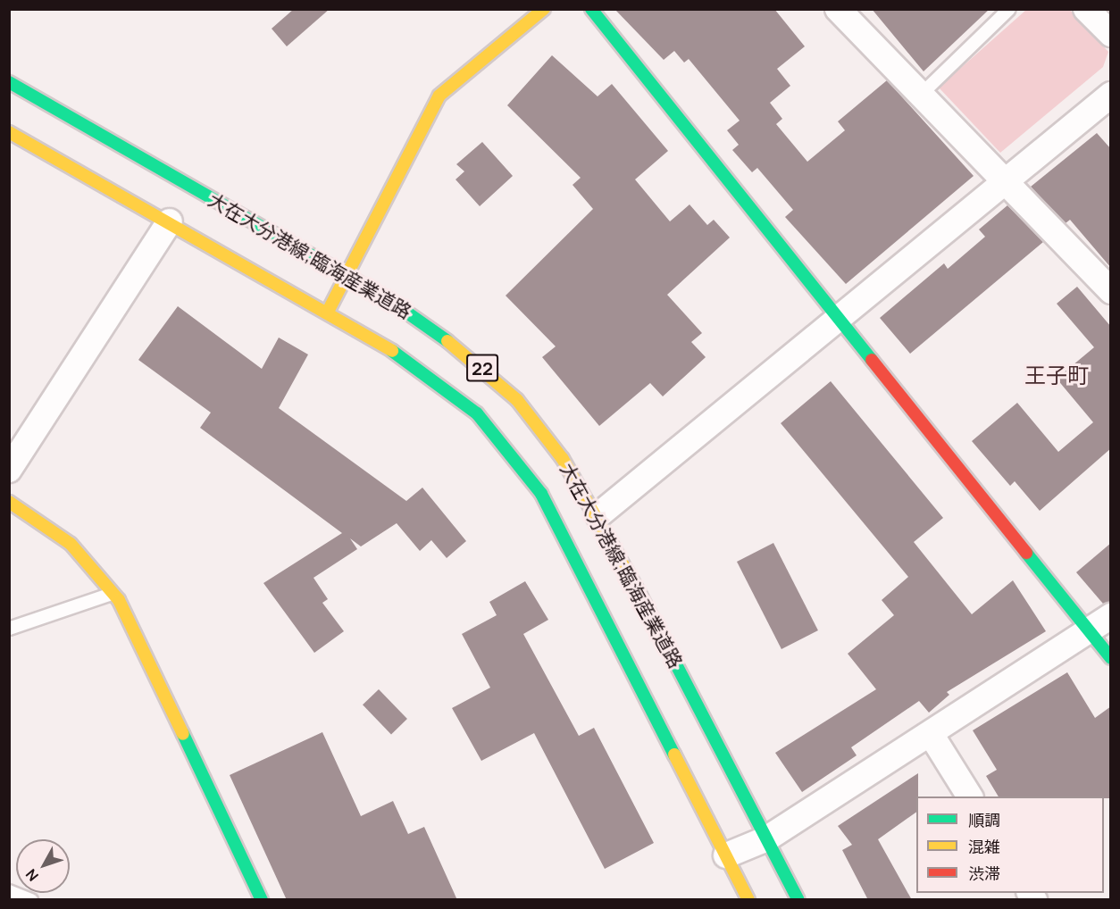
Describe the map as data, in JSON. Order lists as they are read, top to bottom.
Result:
{
  "streets": {
    "main road": ["大在大分港線;臨海産業道路", "22"]
  },
  "districts": ["王子町"],
  "legend": ["順調", "混雑", "渋滞"],
  "north": "bottom left"
}
